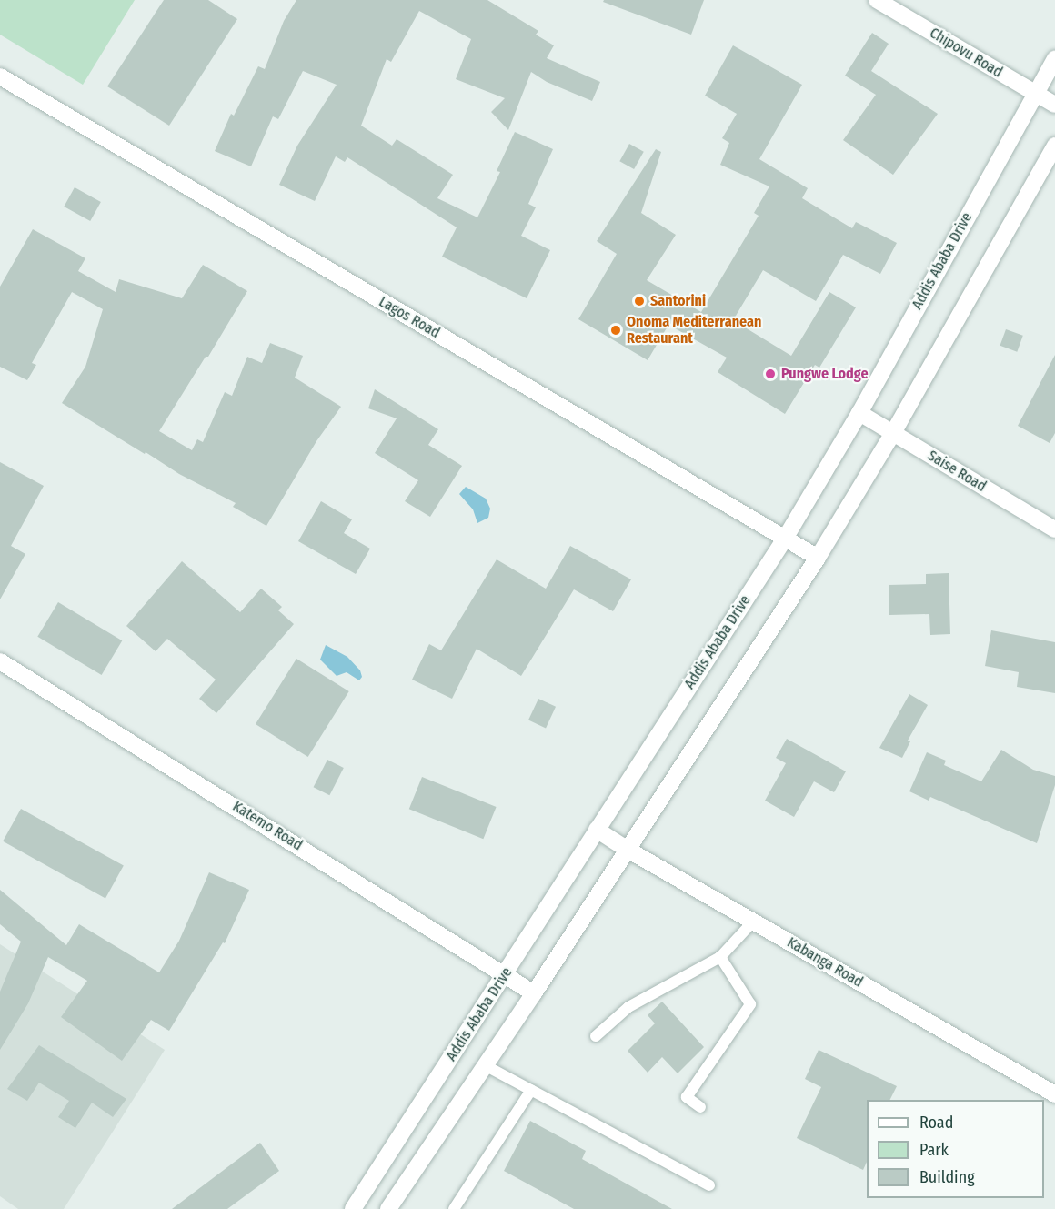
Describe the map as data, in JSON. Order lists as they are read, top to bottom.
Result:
{
  "streets": {
    "main road": [
      "Chipovu Road",
      "Addis Ababa Drive",
      "Lagos Road",
      "Saise Road",
      "Katemo Road",
      "Kabanga Road"
    ]
  },
  "crossings": [
    ["Chipovu Road", "Addis Ababa Drive"],
    ["Addis Ababa Drive", "Lagos Road"],
    ["Addis Ababa Drive", "Saise Road"],
    ["Addis Ababa Drive", "Katemo Road"],
    ["Addis Ababa Drive", "Kabanga Road"]
  ],
  "places": ["Santorini", "Onoma Mediterranean Restaurant", "Pungwe Lodge"],
  "legend": ["Road", "Park", "Building"]
}
